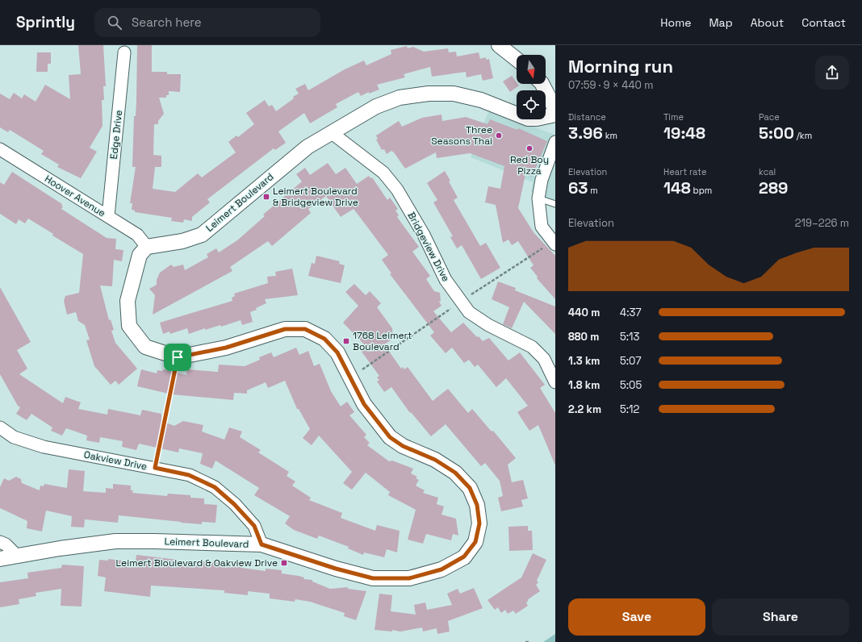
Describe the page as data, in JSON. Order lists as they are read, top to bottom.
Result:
{
  "streets": {
    "street": [
      "Edge Drive",
      "Hoover Avenue",
      "Leimert Boulevard",
      "Bridgeview Drive",
      "Oakview Drive"
    ]
  },
  "crossings": [
    ["Edge Drive", "Hoover Avenue"],
    ["Hoover Avenue", "Leimert Boulevard"],
    ["Leimert Boulevard", "Bridgeview Drive"],
    ["Leimert Boulevard", "Oakview Drive"]
  ],
  "places": {
    "other": ["Three Seasons Thai", "Red Boy Pizza"],
    "transit": ["Leimert Boulevard & Bridgeview Drive", "1768 Leimert Boulevard", "Leimert Bloulevard & Oakview Drive"]
  },
  "north": "bottom",
  "page": {
    "header": "Sprintly",
    "search": "Search here",
    "nav": [
      "Home",
      "Map",
      "About",
      "Contact"
    ],
    "heading": ["Morning run", "07:59 · 9 × 440 m"],
    "stats": [
      ["Distance", "3.96 km"],
      ["Time", "19:48"],
      ["Pace", "5:00 /km"],
      ["Elevation", "63 m"],
      ["Heart rate", "148 bpm"],
      ["kcal", "289"]
    ],
    "chart": ["Elevation", "219–226 m"],
    "list": [
      {
        "name": "440 m",
        "note": "4:37"
      },
      {
        "name": "880 m",
        "note": "5:13"
      },
      {
        "name": "1.3 km",
        "note": "5:07"
      },
      {
        "name": "1.8 km",
        "note": "5:05"
      },
      {
        "name": "2.2 km",
        "note": "5:12"
      }
    ],
    "buttons": ["Save", "Share"]
  }
}
